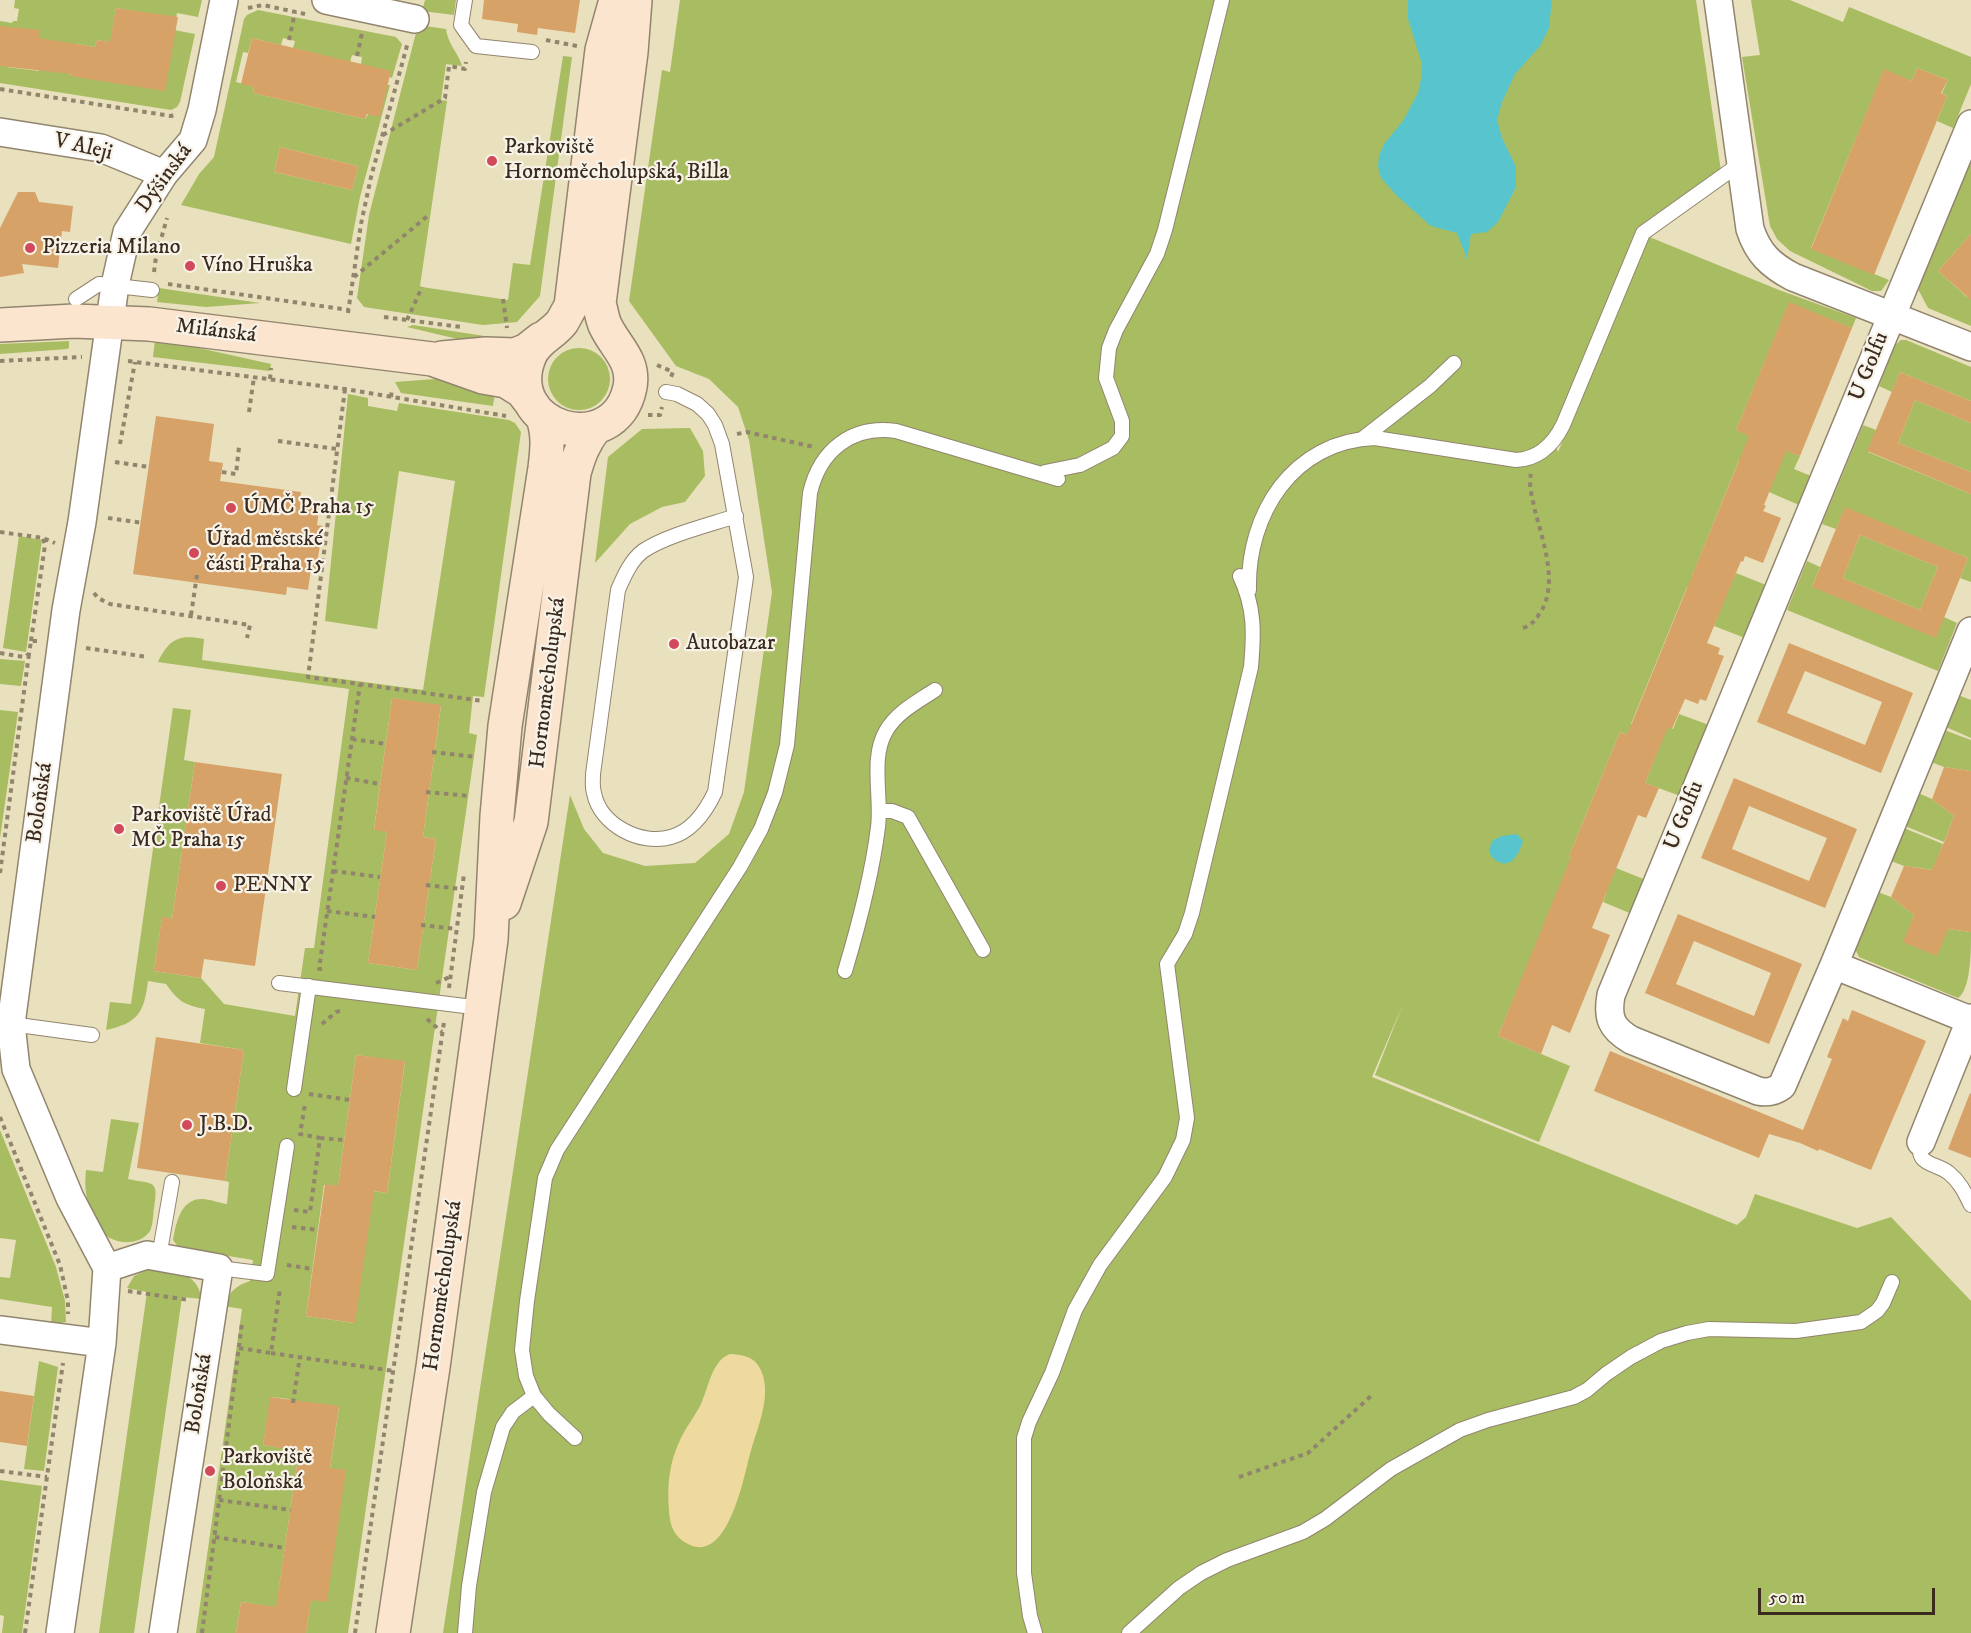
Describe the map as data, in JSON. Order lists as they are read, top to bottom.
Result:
{
  "streets": {
    "street": [
      "V Aleji",
      "Dýšinská",
      "Milánská",
      "U Golfu",
      "Hornoměcholupská",
      "Boloňská"
    ]
  },
  "crossings": [
    ["V Aleji", "Dýšinská"],
    ["Dýšinská", "Milánská"],
    ["Dýšinská", "Boloňská"],
    ["Milánská", "Hornoměcholupská"],
    ["Milánská", "Boloňská"]
  ],
  "places": [
    "Parkoviště Hornoměcholupská, Billa",
    "Pizzeria Milano",
    "Víno Hruška",
    "ÚMČ Praha 15",
    "Úřad městské části Praha 15",
    "Autobazar",
    "Parkoviště Úřad MČ Praha 15",
    "PENNY",
    "J.B.D.",
    "Parkoviště Boloňská"
  ],
  "scale_bar": "50 m"
}
